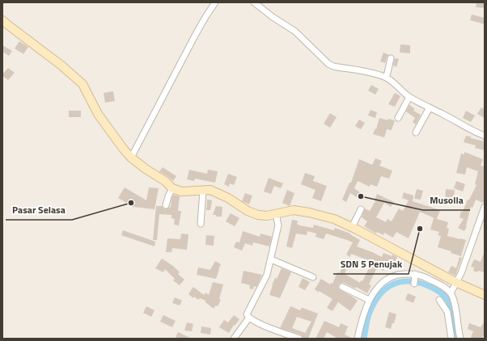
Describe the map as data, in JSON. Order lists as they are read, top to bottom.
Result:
{
  "places": ["Musolla", "Pasar Selasa", "SDN 5 Penujak"]
}
